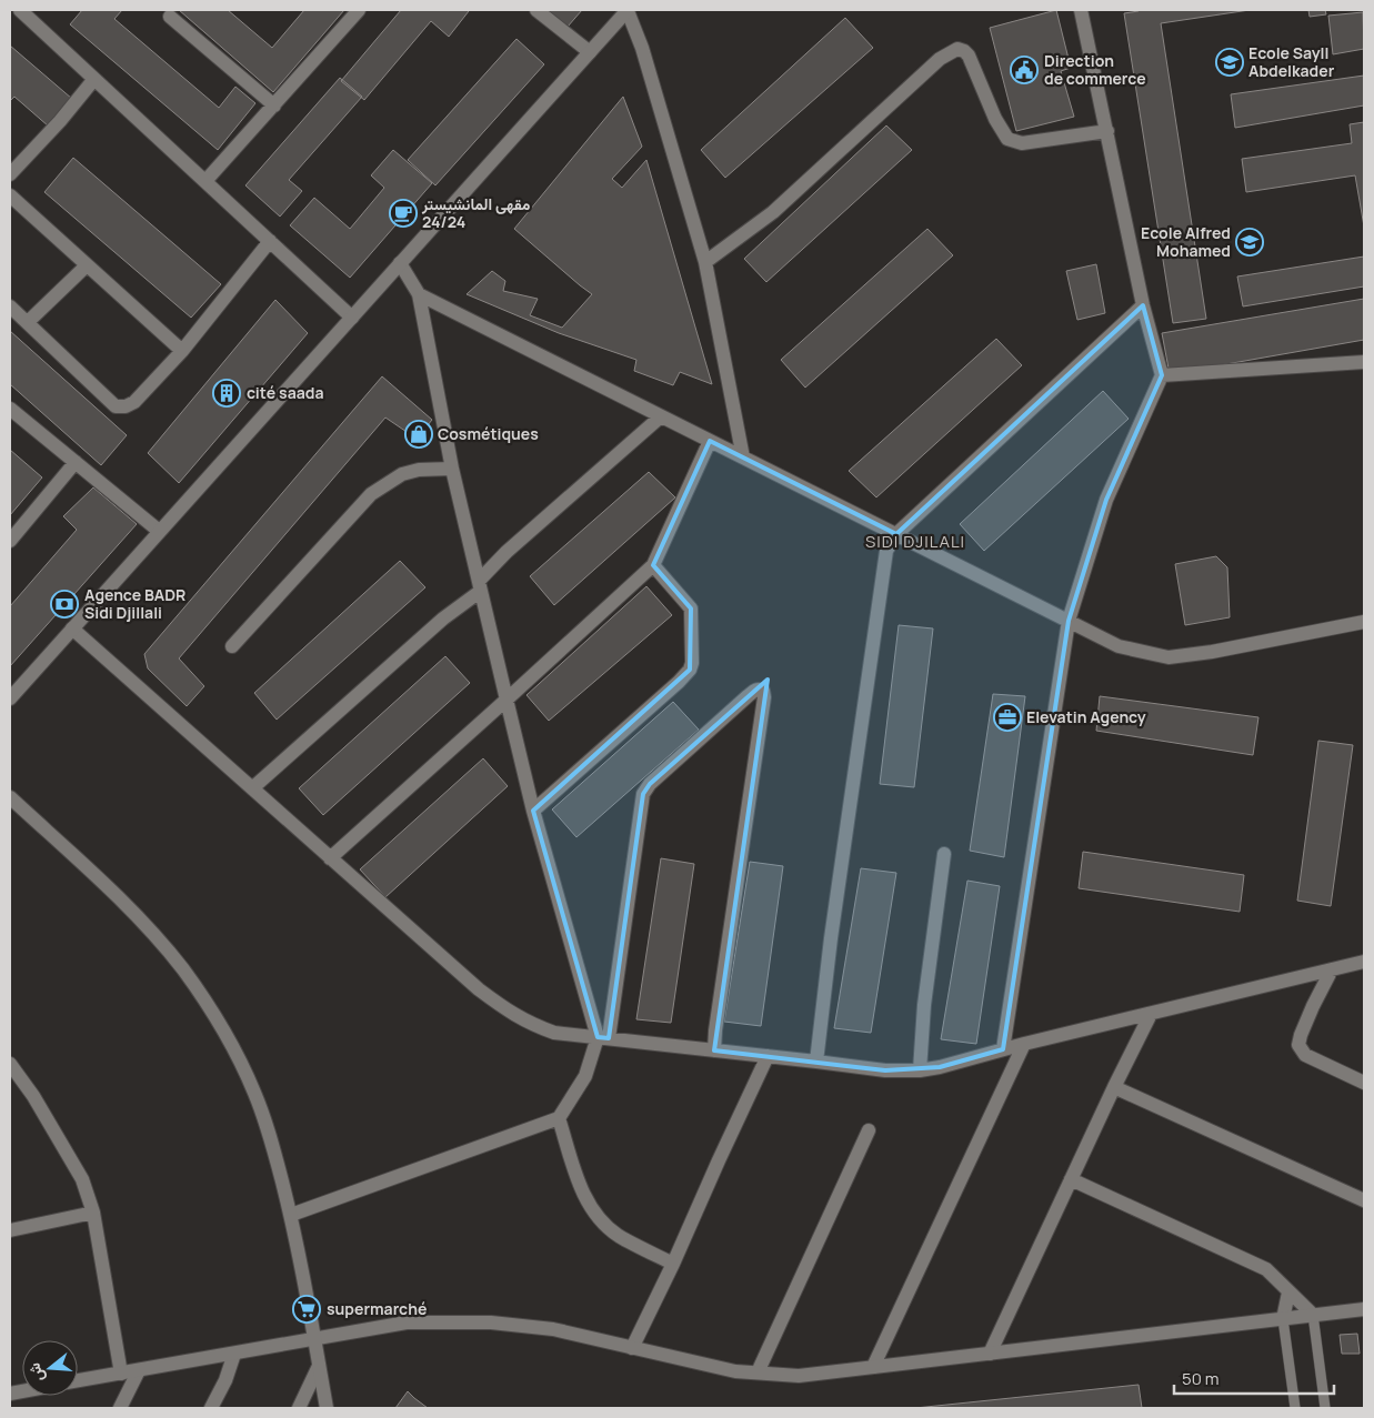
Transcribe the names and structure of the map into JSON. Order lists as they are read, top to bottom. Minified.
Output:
{"districts":["SIDI DJILALI"],"places":{"school or university":["Ecole Sayll Abdelkader","Ecole Alfred Mohamed"],"public building":["Direction de commerce"],"cafe":["مقهى المانشيستر 24/24"],"building":["cité saada"],"shop":["Cosmétiques"],"bank":["Agence BADR Sidi Djillali"],"office":["Elevatin Agency"],"supermarket":["supermarché"]},"scale_bar":"50 m","north":"left"}
